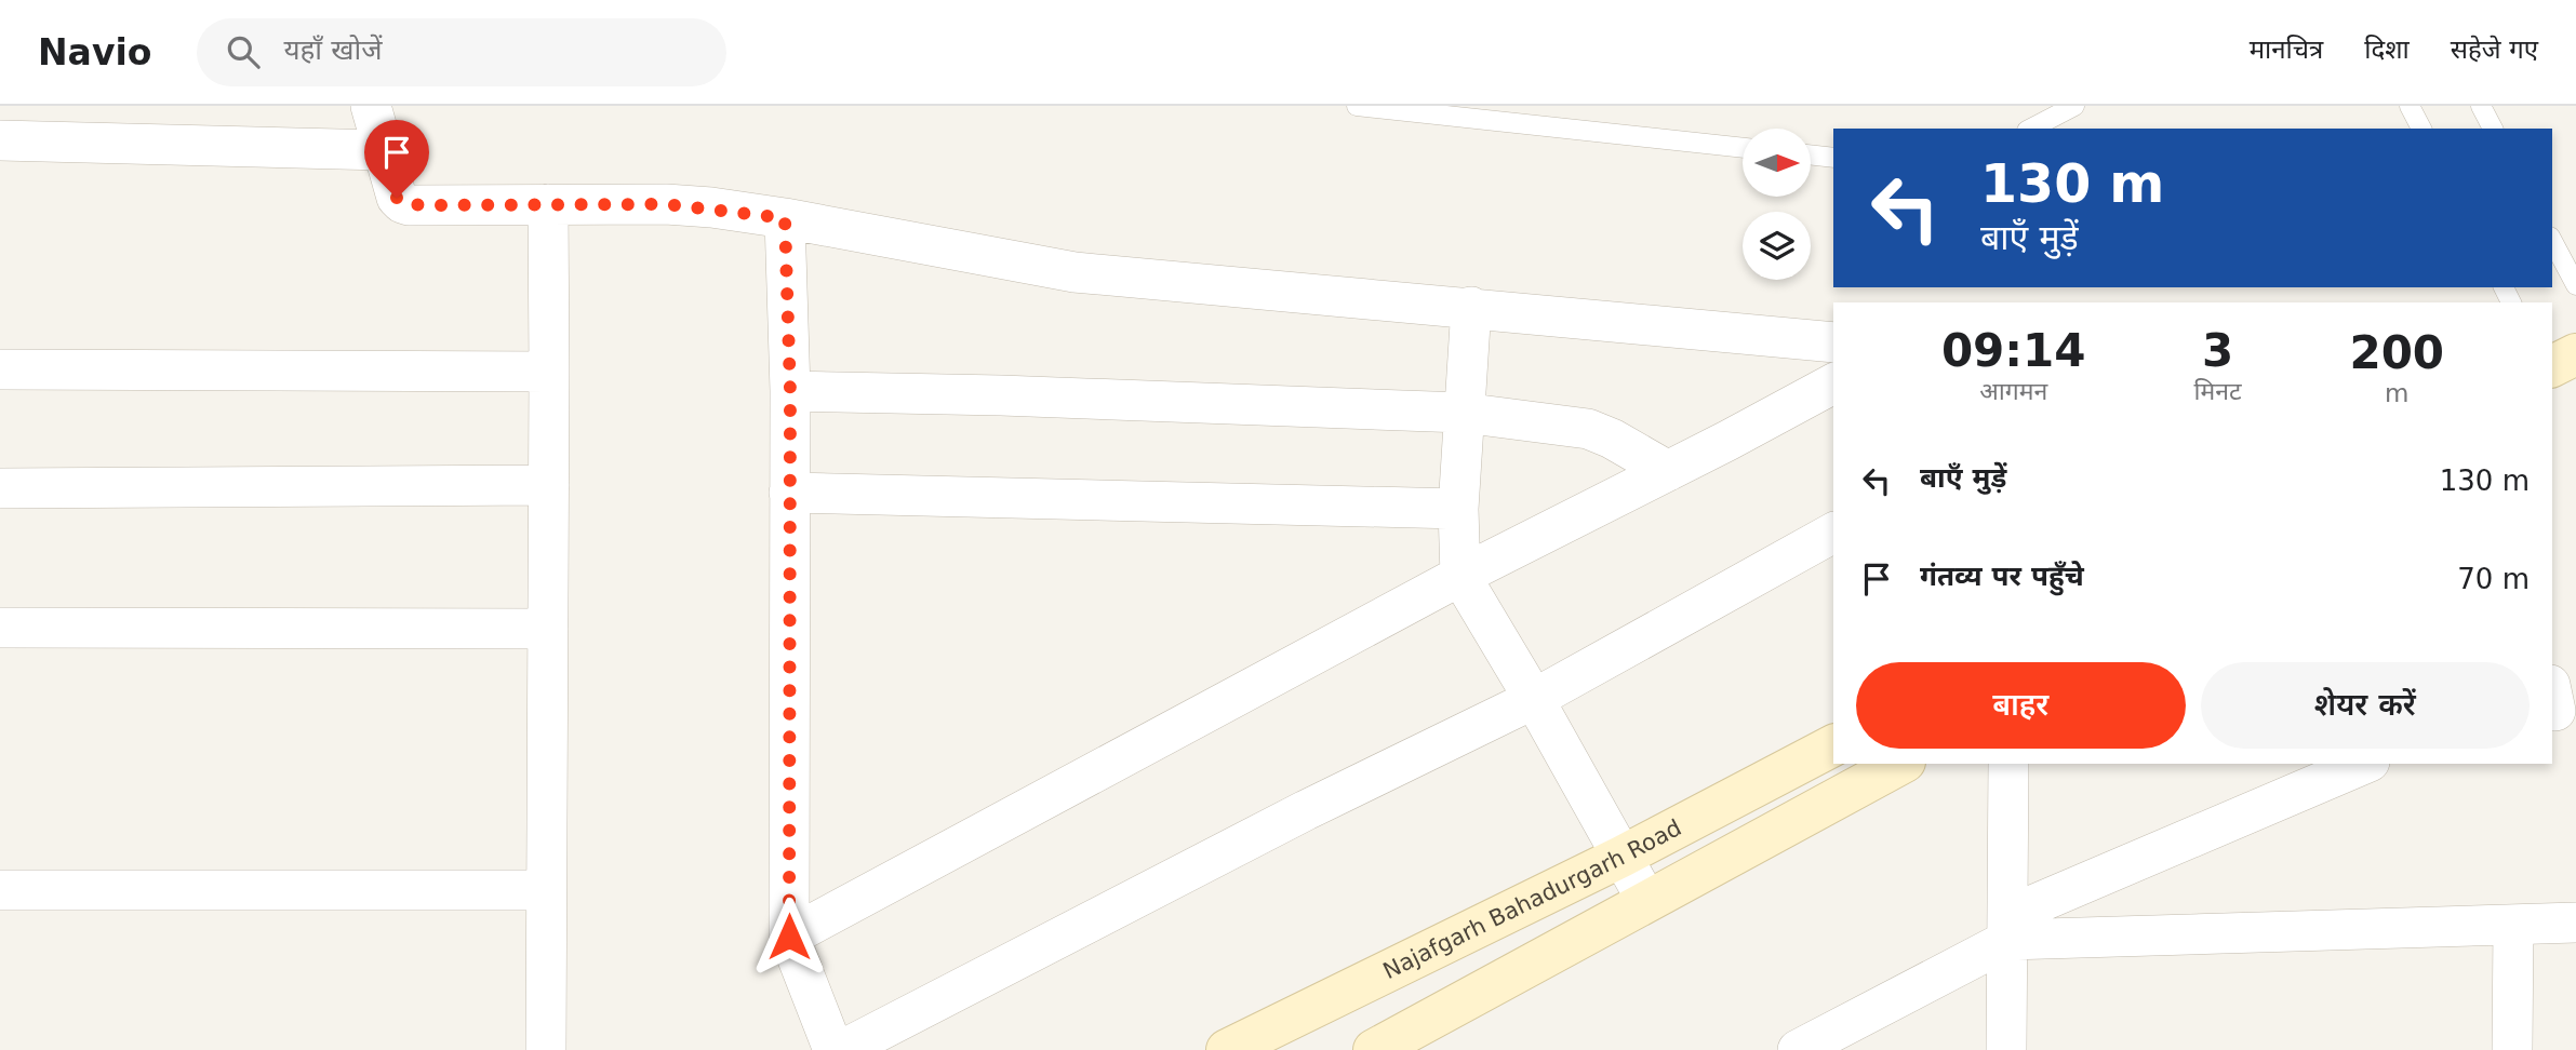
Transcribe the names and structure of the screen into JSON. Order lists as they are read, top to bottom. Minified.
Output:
{"streets":{"main road":["Najafgarh Bahadurgarh Road"]},"north":"right","page":{"header":"Navio","search":"यहाँ खोजें","nav":["मानचित्र","दिशा","सहेजे गए"],"turn":["130 m","बाएँ मुड़ें"],"eta":["09:14","आगमन","3","मिनट","200","m"],"list":[{"name":"बाएँ मुड़ें","value":"130 m"},{"name":"गंतव्य पर पहुँचे","value":"70 m"}],"buttons":["बाहर","शेयर करें"]}}
